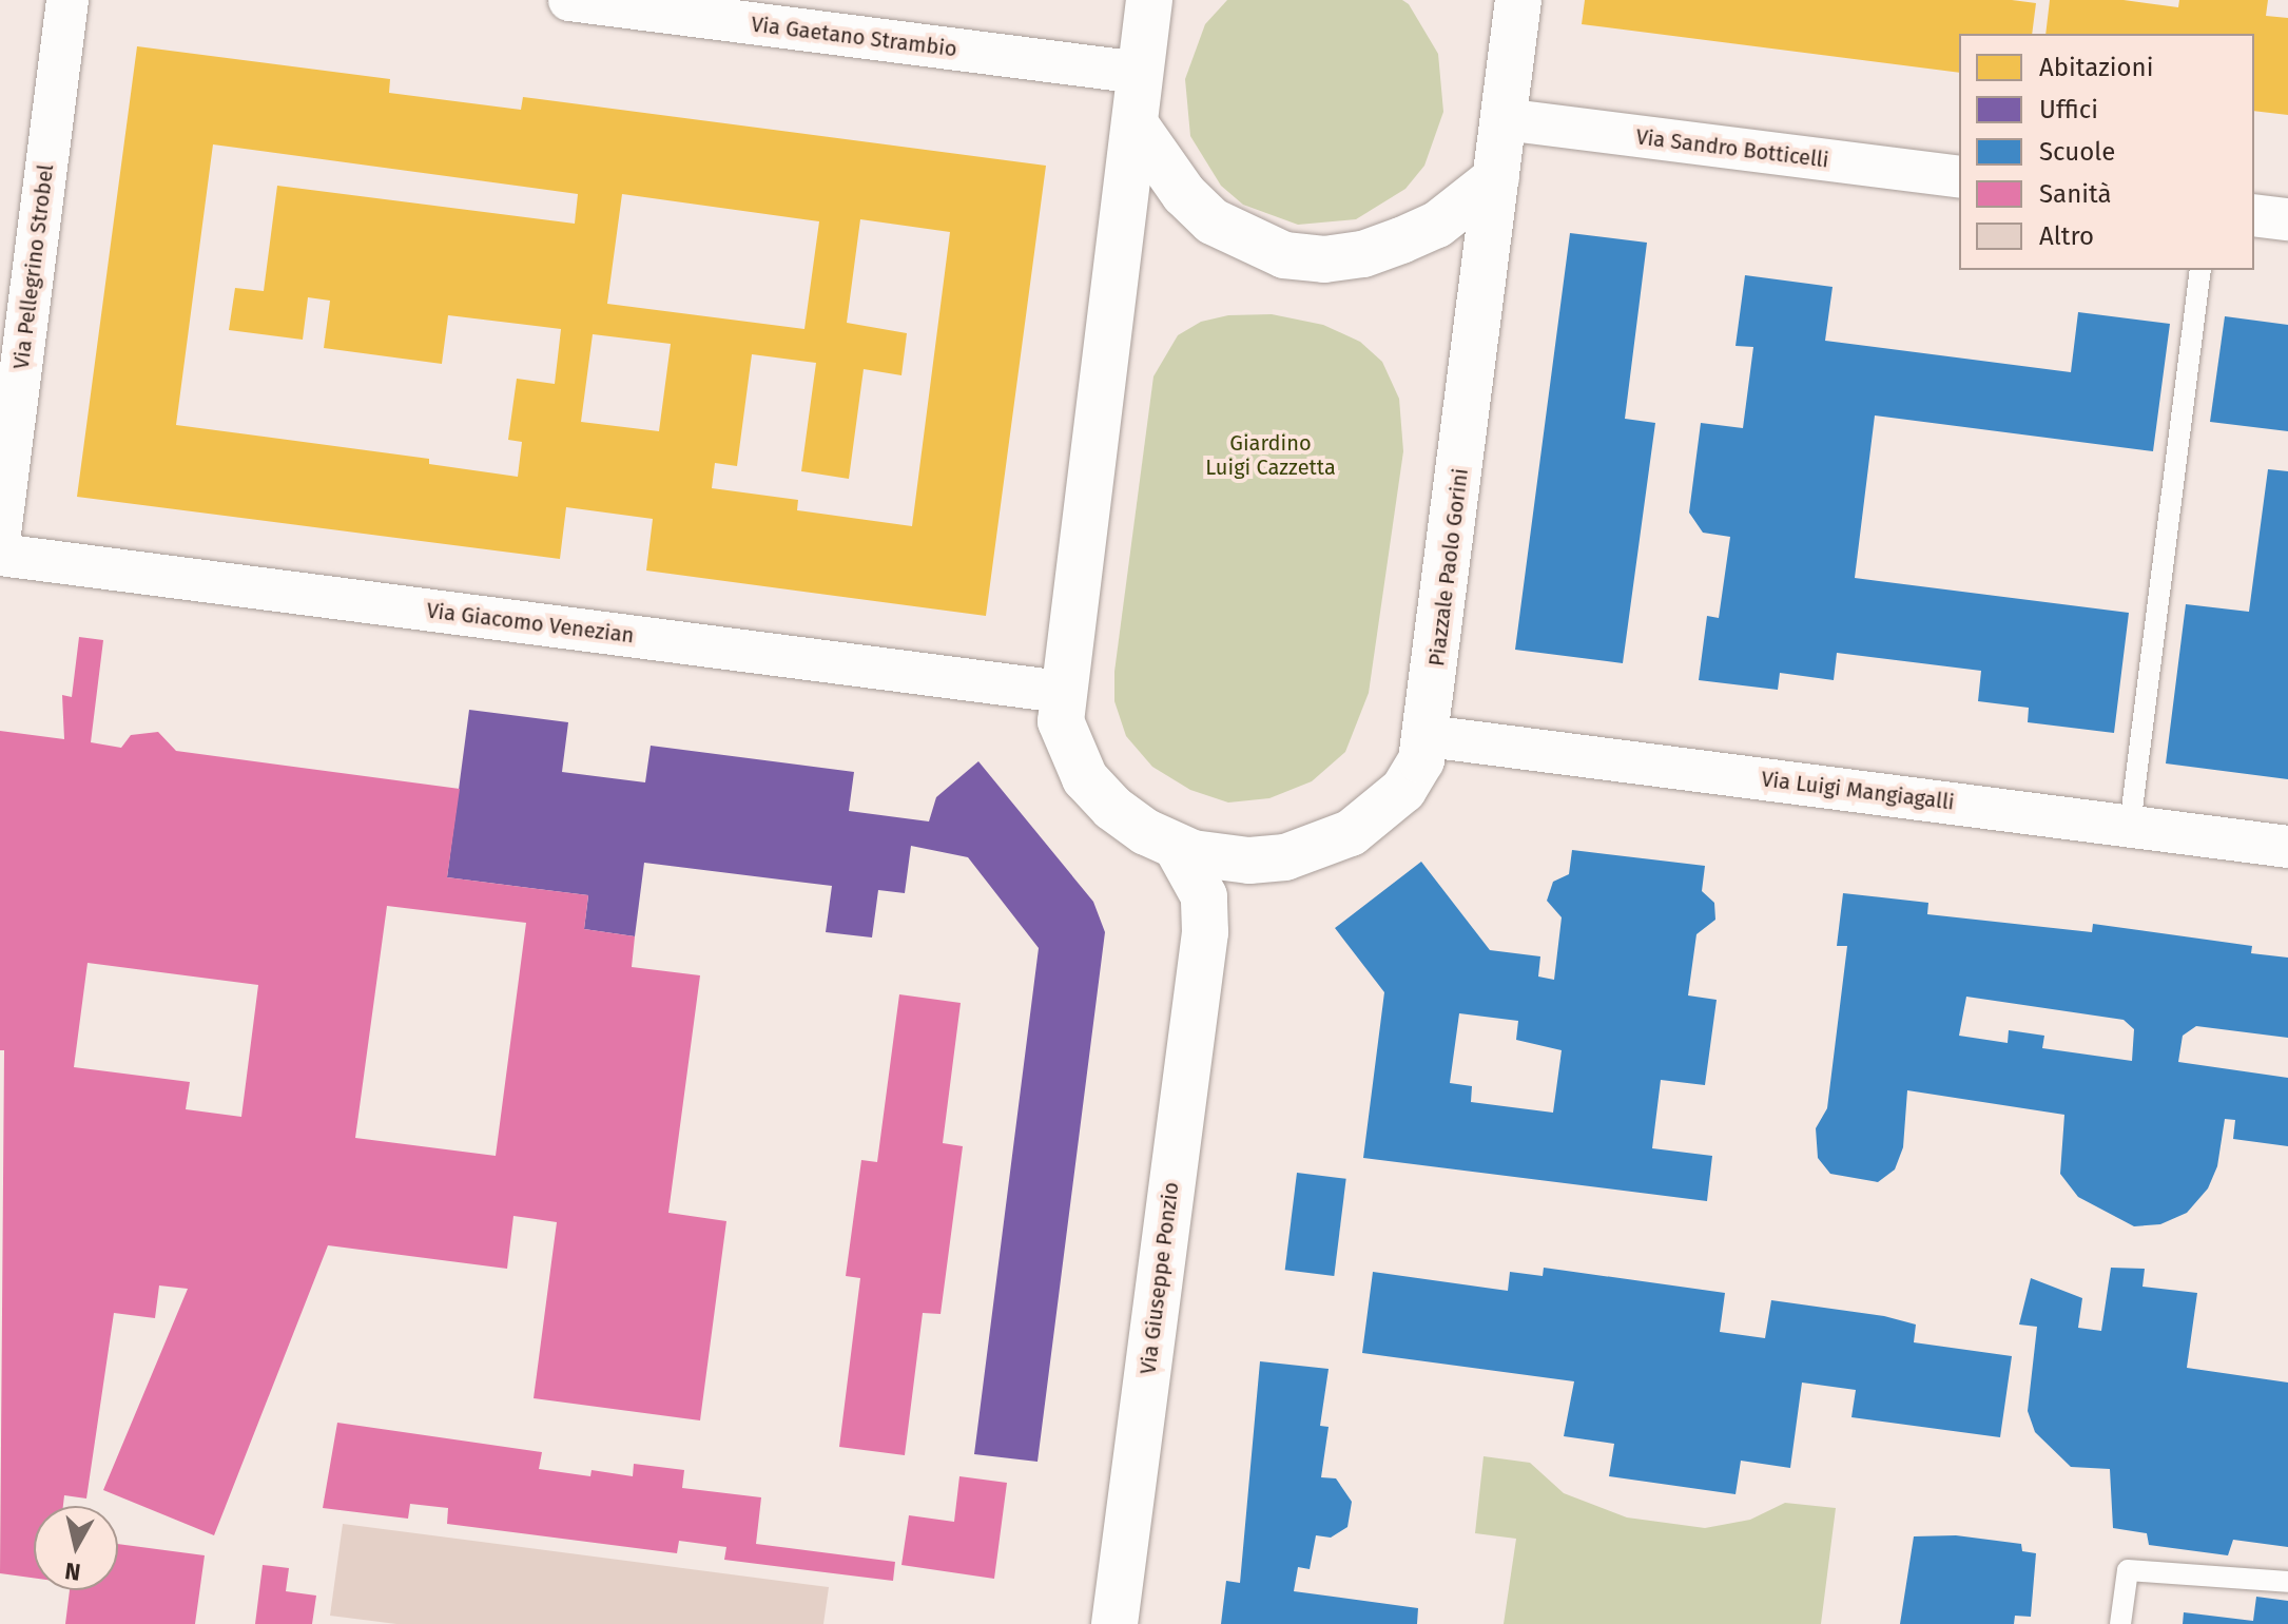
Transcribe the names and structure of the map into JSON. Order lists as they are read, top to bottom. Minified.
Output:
{"streets":{"street":["Via Gaetano Strambio","Via Sandro Botticelli","Via Pellegrino Strobel","Piazzale Paolo Gorini","Via Giacomo Venezian","Via Luigi Mangiagalli","Via Giuseppe Ponzio"]},"crossings":[["Via Gaetano Strambio","Piazzale Paolo Gorini"],["Via Sandro Botticelli","Piazzale Paolo Gorini"],["Piazzale Paolo Gorini","Via Giacomo Venezian"],["Piazzale Paolo Gorini","Via Luigi Mangiagalli"],["Piazzale Paolo Gorini","Via Giuseppe Ponzio"]],"parks":["Giardino Luigi Cazzetta"],"legend":["Abitazioni","Uffici","Scuole","Sanità","Altro"],"north":"bottom"}
